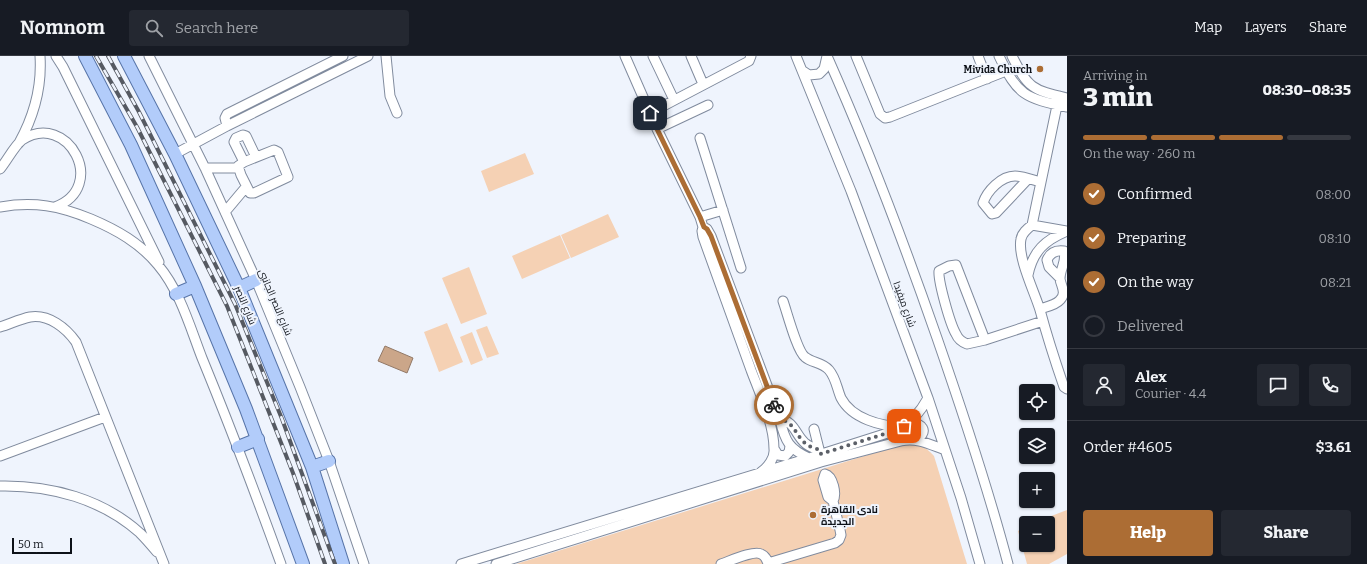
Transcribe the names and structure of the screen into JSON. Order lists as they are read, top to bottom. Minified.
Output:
{"streets":{"main road":["شارع النصر"],"street":["شارع النصر الجانبى","شارع ميفيدا"]},"places":["Mivida Church","نادى القاهرة الجديدة"],"scale_bar":"50 m","page":{"header":"Nomnom","search":"Search here","nav":["Map","Layers","Share"],"heading":["3 min","Arriving in","08:30–08:35"],"panel":["Alex","Courier · 4.4","Order #4605","$3.61"],"bar":"On the way · 260 m","list":[["Confirmed","08:00"],["Preparing","08:10"],["On the way","08:21"],"Delivered"],"map_buttons":["+","−"],"buttons":["Help","Share"],"scale":"50 m"}}
